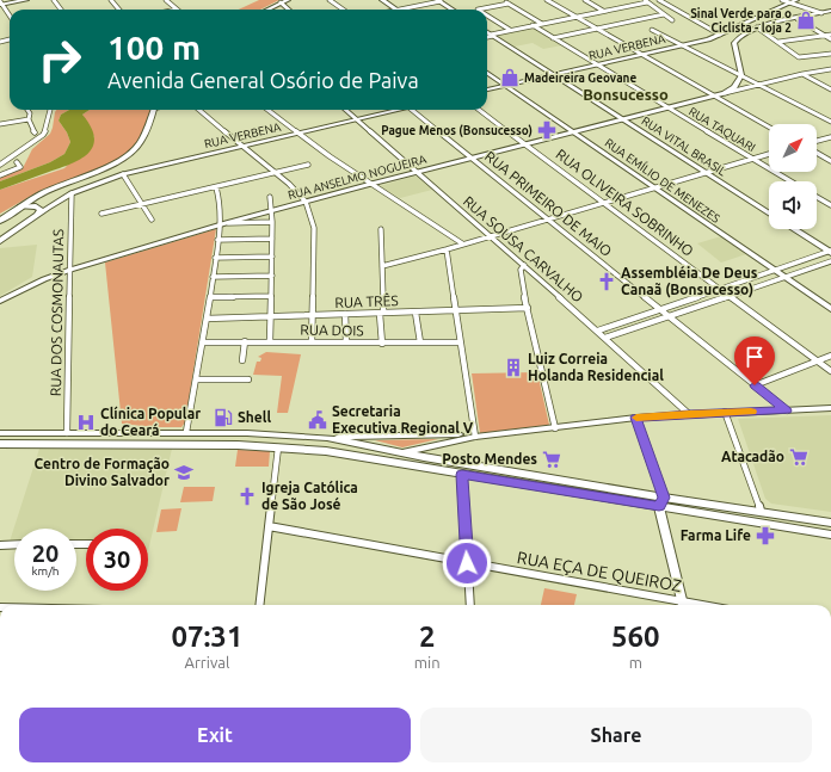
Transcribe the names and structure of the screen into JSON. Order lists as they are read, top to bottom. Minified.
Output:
{"streets":{"main road":["RUA VERBENA","RUA VITAL BRASIL","RUA ANSELMO NOGUEIRA","RUA EMÍLIO DE MENEZES"],"street":["RUA TAQUARI","RUA OLIVEIRA SOBRINHO","RUA PRIMEIRO DE MAIO","RUA SOUSA CARVALHO","RUA TRÊS","RUA DOS COSMONAUTAS","RUA DOIS","RUA EÇA DE QUEIROZ"]},"crossings":[["RUA VERBENA","RUA TAQUARI"],["RUA VERBENA","RUA VITAL BRASIL"],["RUA VERBENA","RUA EMÍLIO DE MENEZES"],["RUA VERBENA","RUA SOUSA CARVALHO"],["RUA VERBENA","RUA DOS COSMONAUTAS"],["RUA TAQUARI","RUA ANSELMO NOGUEIRA"],["RUA VITAL BRASIL","RUA ANSELMO NOGUEIRA"],["RUA ANSELMO NOGUEIRA","RUA EMÍLIO DE MENEZES"],["RUA ANSELMO NOGUEIRA","RUA OLIVEIRA SOBRINHO"],["RUA ANSELMO NOGUEIRA","RUA PRIMEIRO DE MAIO"],["RUA ANSELMO NOGUEIRA","RUA SOUSA CARVALHO"],["RUA ANSELMO NOGUEIRA","RUA DOS COSMONAUTAS"]],"districts":["Bonsucesso"],"places":{"shop":["Sinal Verde para o Ciclista - loja 2","Madeireira Geovane"],"pharmacy":["Pague Menos (Bonsucesso)","Farma Life"],"church":["Assembléia De Deus Canaã (Bonsucesso)","Igreja Católica de São José"],"building":["Luiz Correia Holanda Residencial"],"fuel station":["Shell"],"public building":["Secretaria Executiva Regional V"],"hospital":["Clínica Popular do Ceará"],"supermarket":["Atacadão","Posto Mendes"],"school or university":["Centro de Formação Divino Salvador"]},"north":"top right","page":{"turn":["100 m","Avenida General Osório de Paiva"],"speed":"20 km/h","limit":"30","eta":["07:31","Arrival","2","min","560","m"],"buttons":["Exit","Share"]}}
